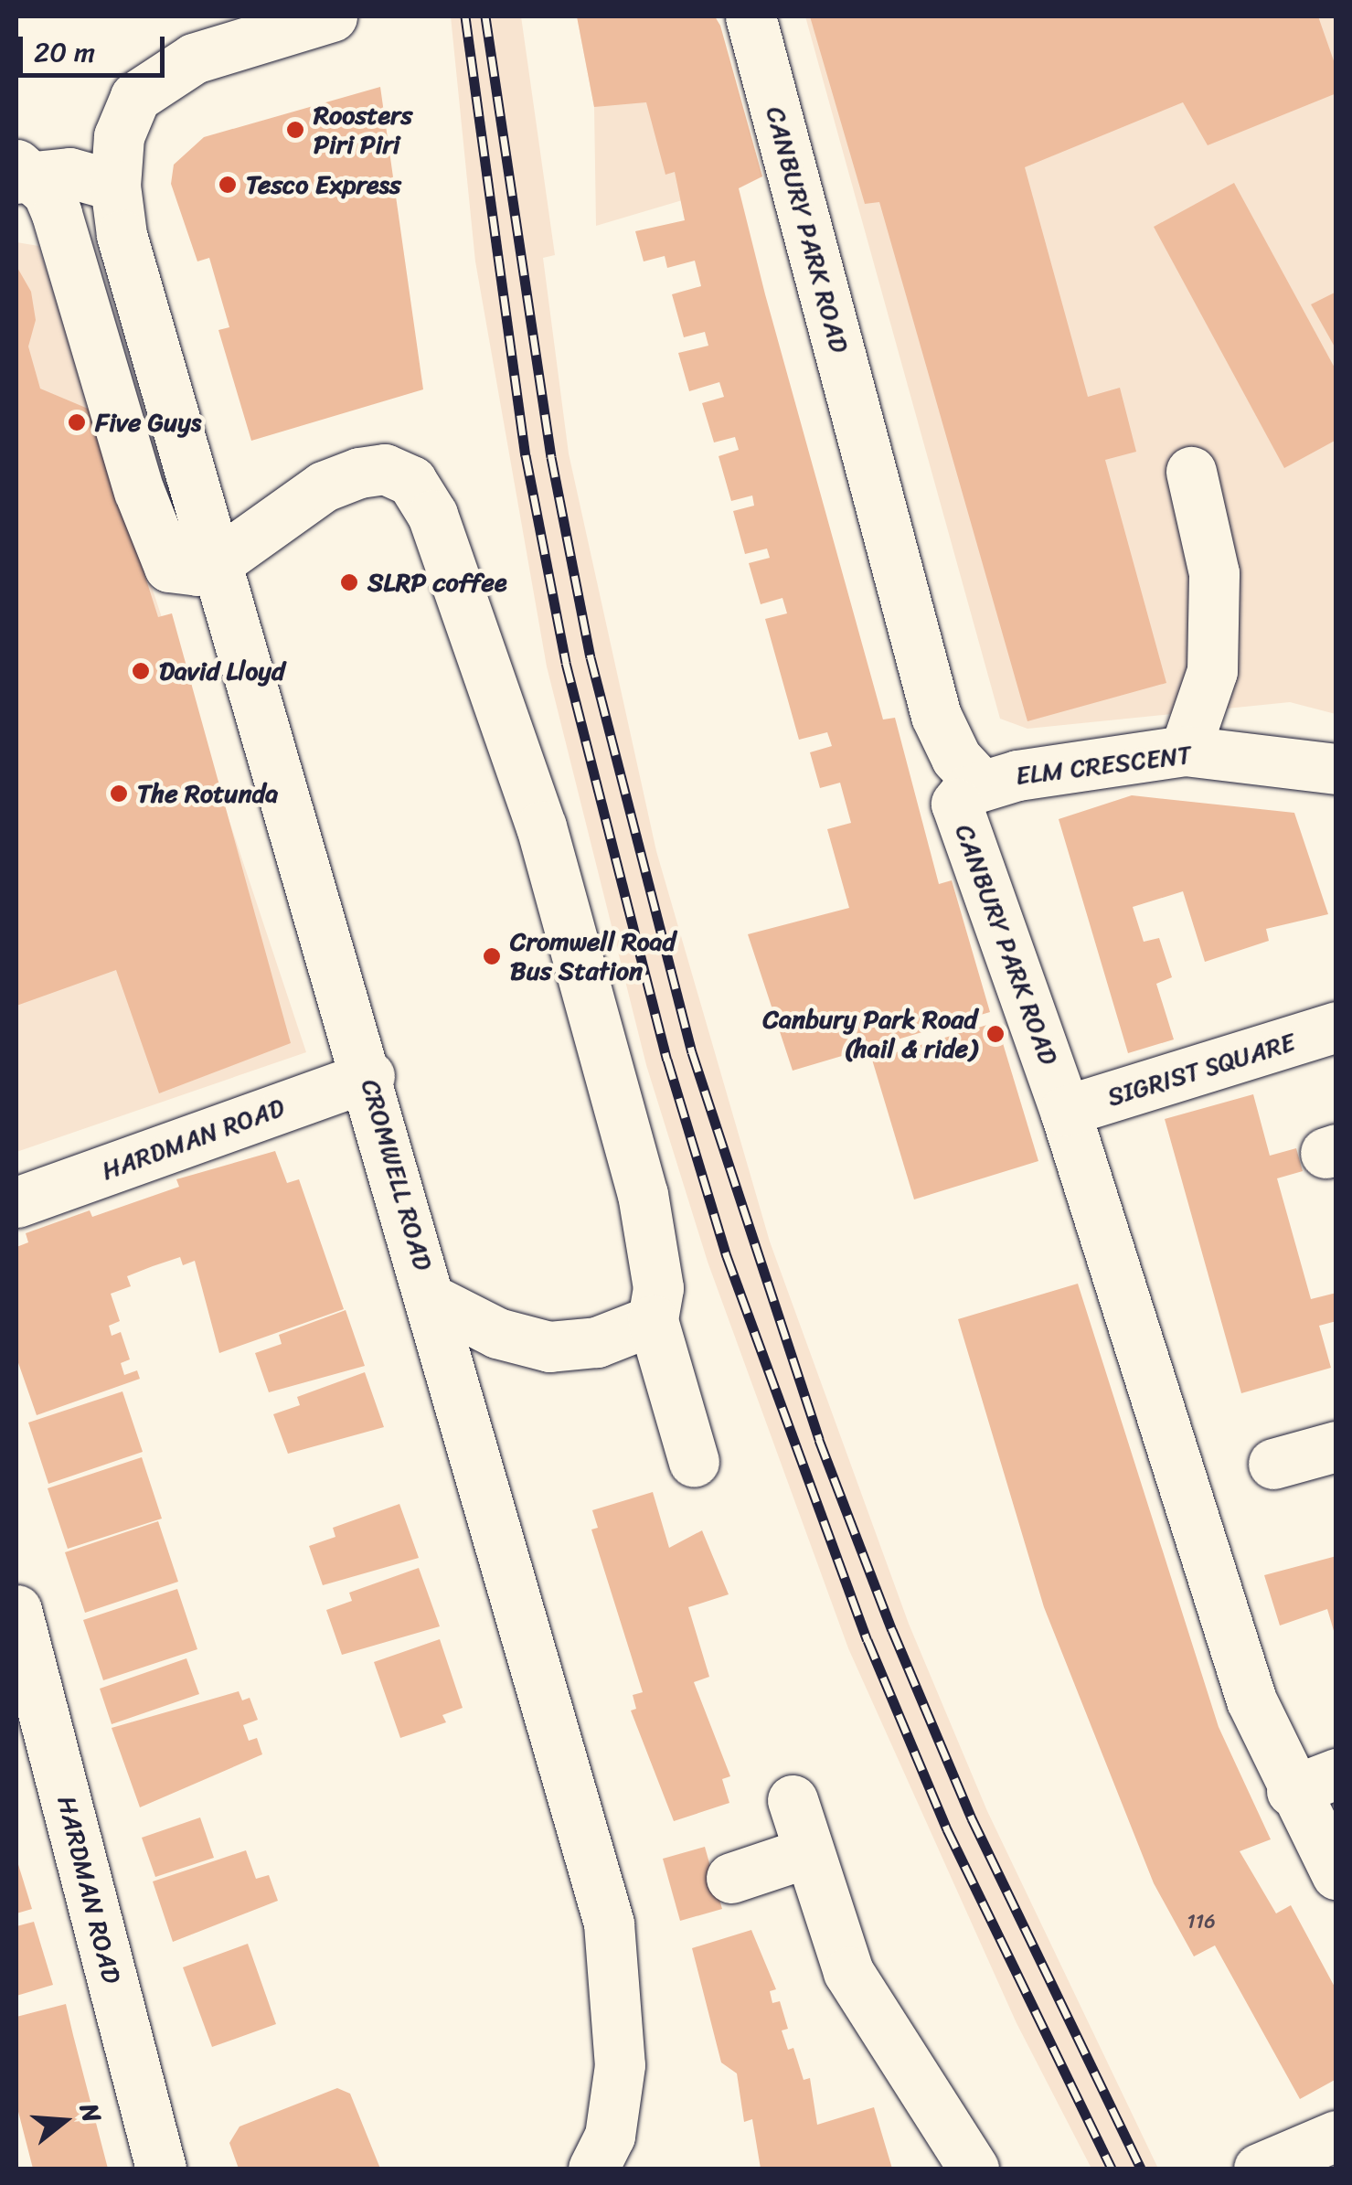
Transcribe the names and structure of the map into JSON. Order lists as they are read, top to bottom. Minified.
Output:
{"streets":{"street":["CANBURY PARK ROAD","ELM CRESCENT","SIGRIST SQUARE","HARDMAN ROAD","CROMWELL ROAD"]},"crossings":[["CANBURY PARK ROAD","ELM CRESCENT"],["CANBURY PARK ROAD","SIGRIST SQUARE"],["HARDMAN ROAD","CROMWELL ROAD"]],"places":["Roosters Piri Piri","Tesco Express","Five Guys","SLRP coffee","David Lloyd","The Rotunda","Cromwell Road Bus Station","Canbury Park Road (hail & ride)"],"house_numbers":["116"],"scale_bar":"20 m","north":"right"}
